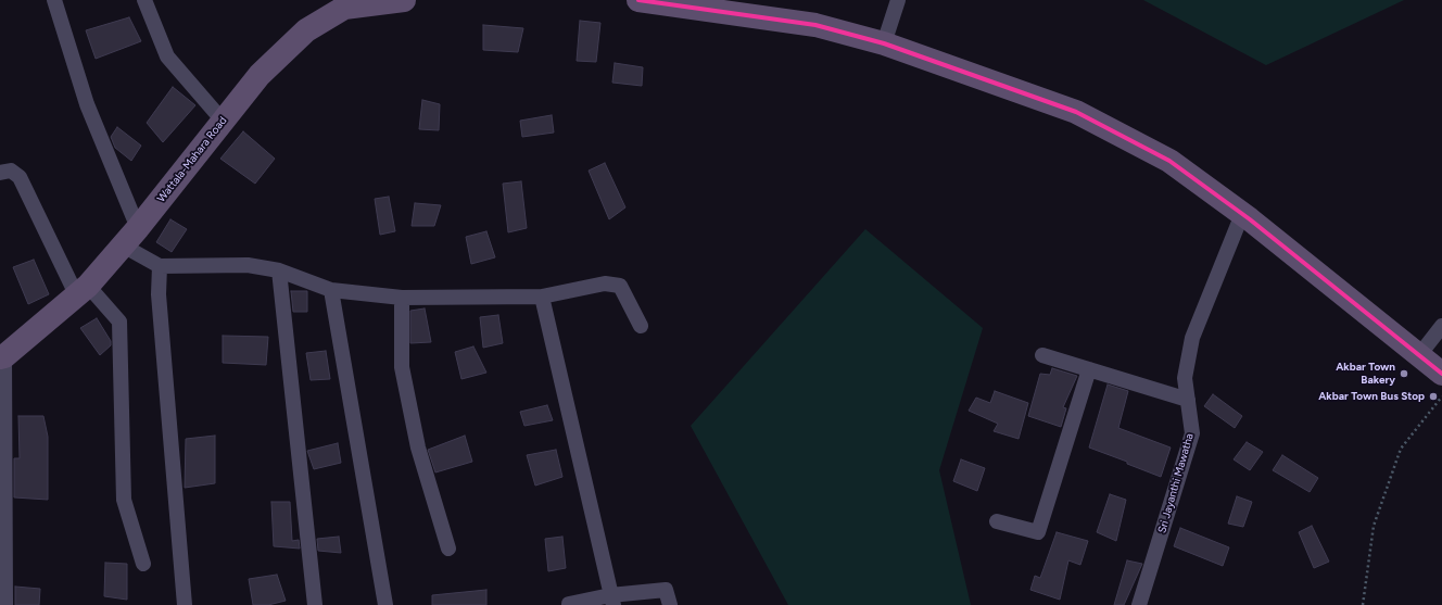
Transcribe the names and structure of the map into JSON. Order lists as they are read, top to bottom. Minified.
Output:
{"streets":{"main road":["Wattala-Mahara Road"],"street":["Sri Jayanthi Mawatha"]},"places":["Akbar Town Bakery","Akbar Town Bus Stop"]}
